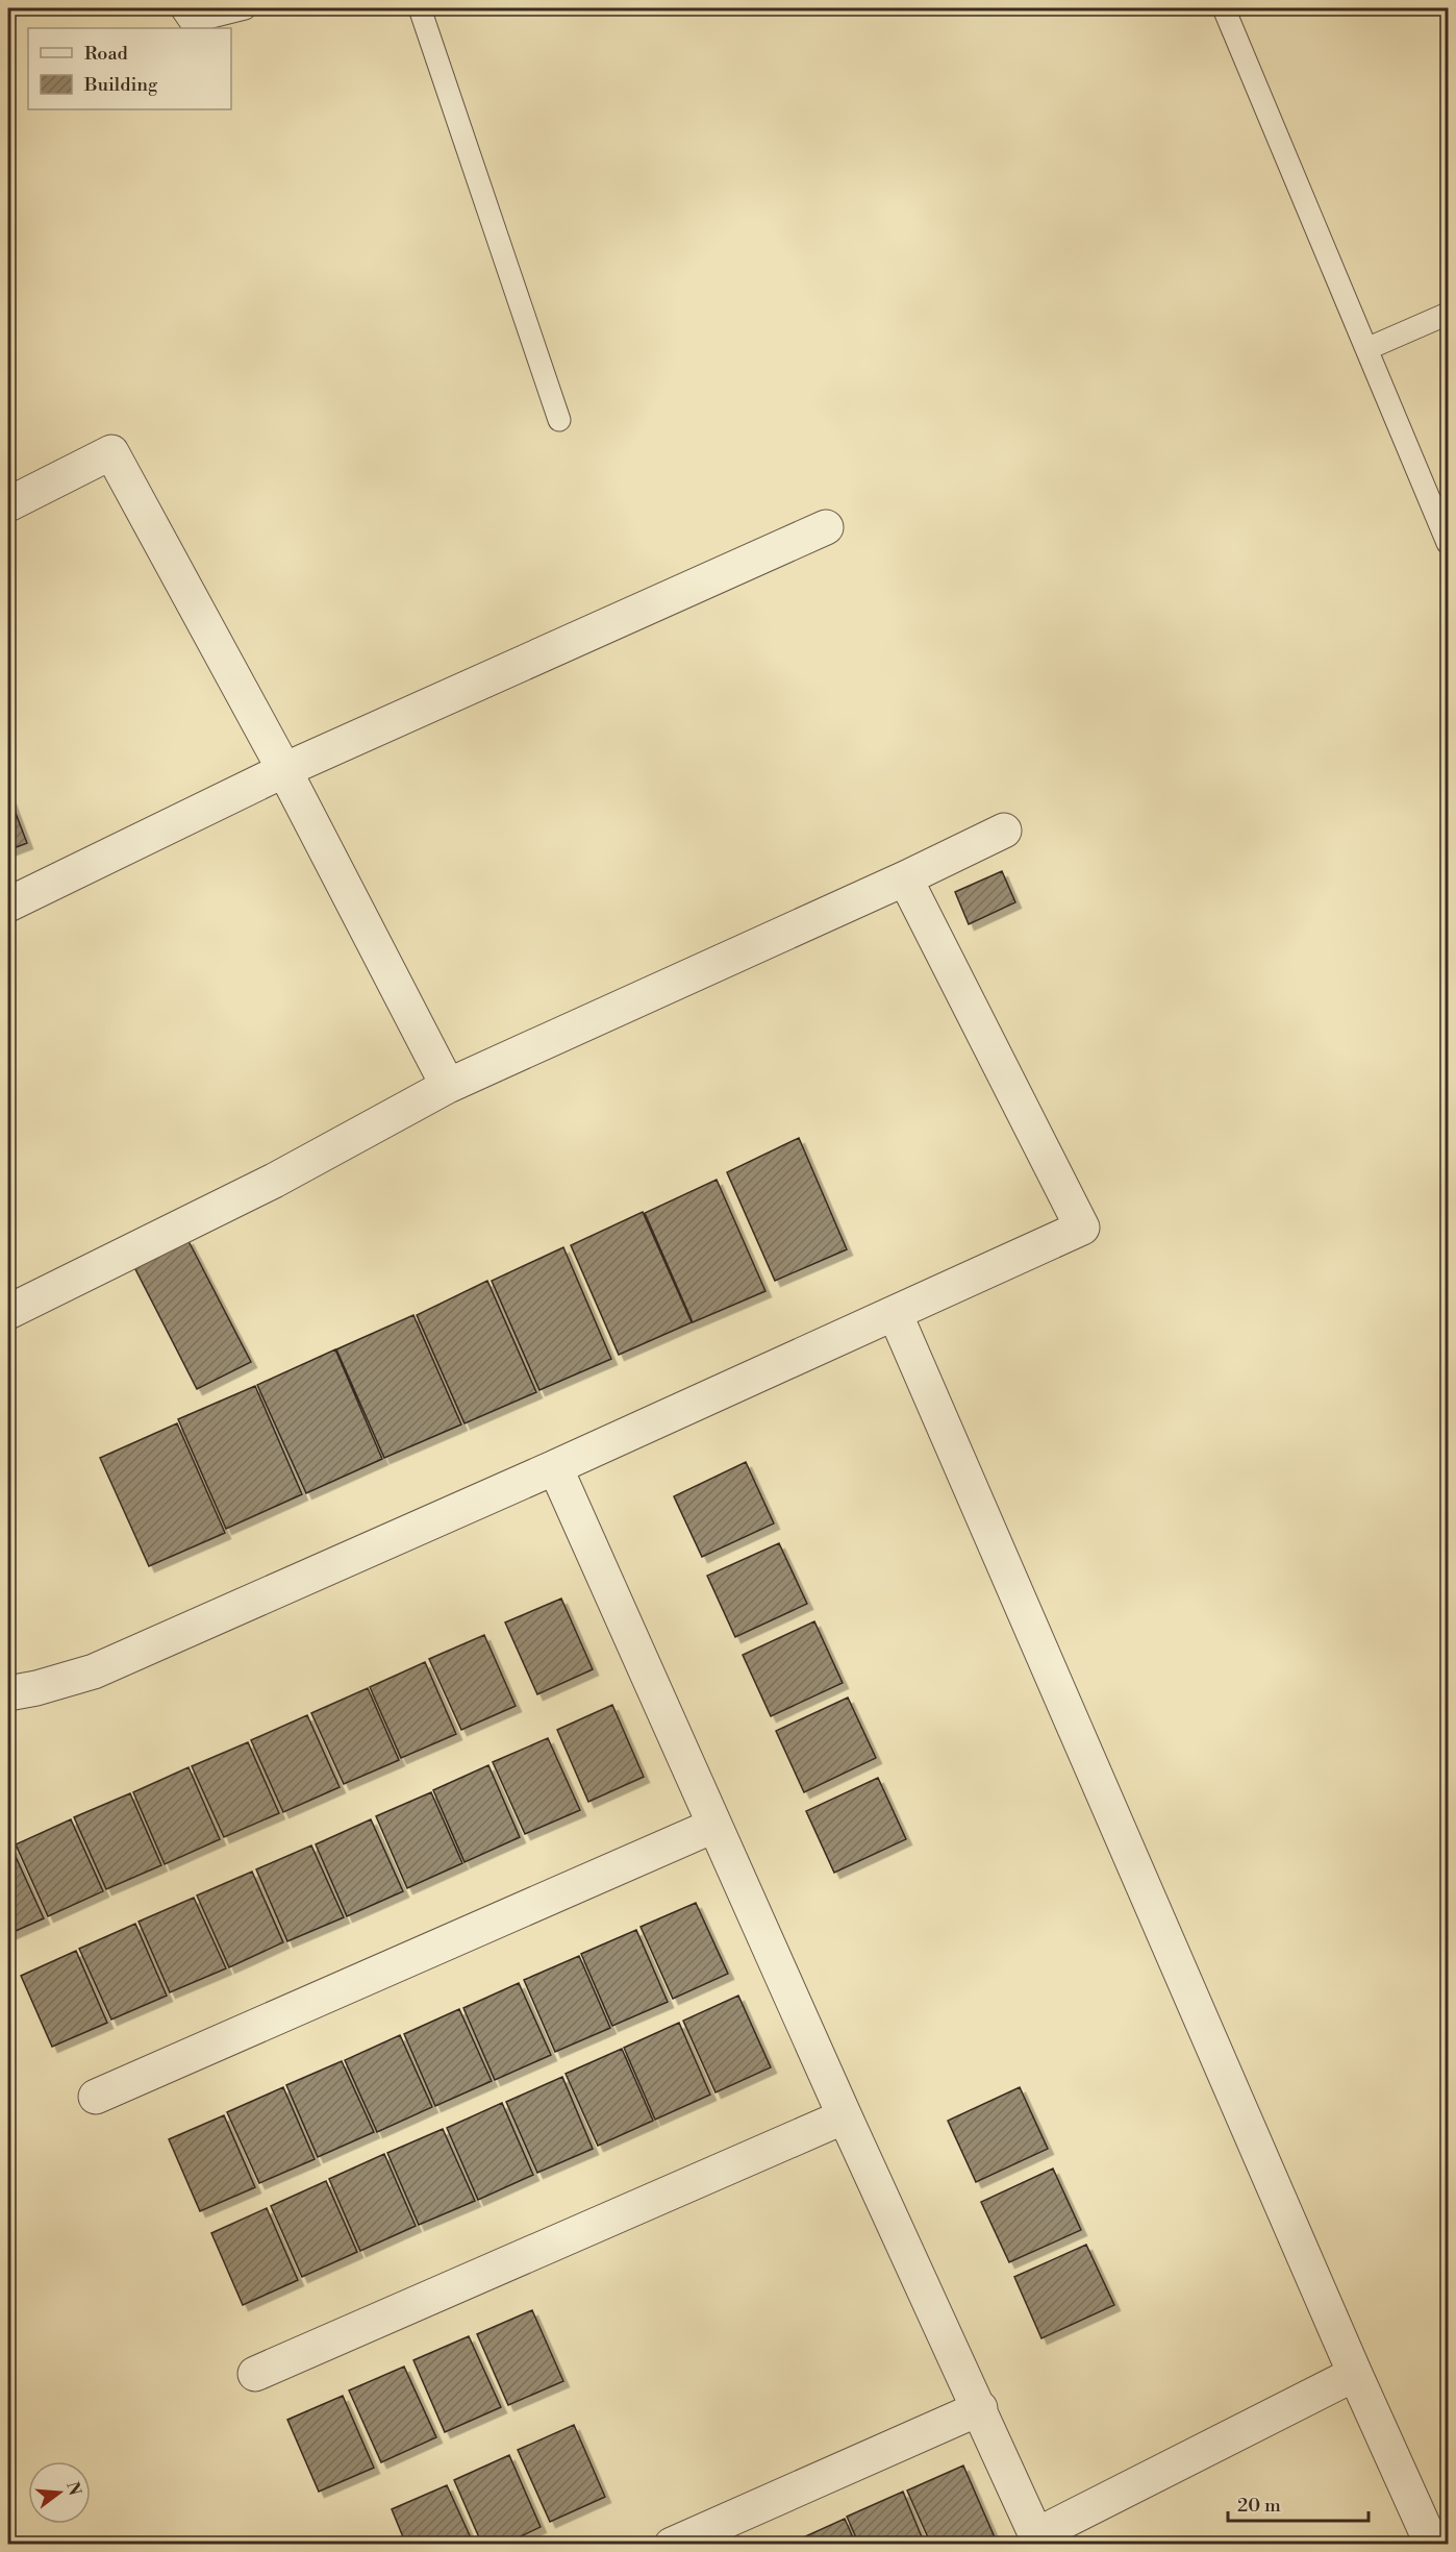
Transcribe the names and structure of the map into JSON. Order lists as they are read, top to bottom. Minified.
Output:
{"legend":["Road","Building"],"scale_bar":"20 m","north":"right"}
